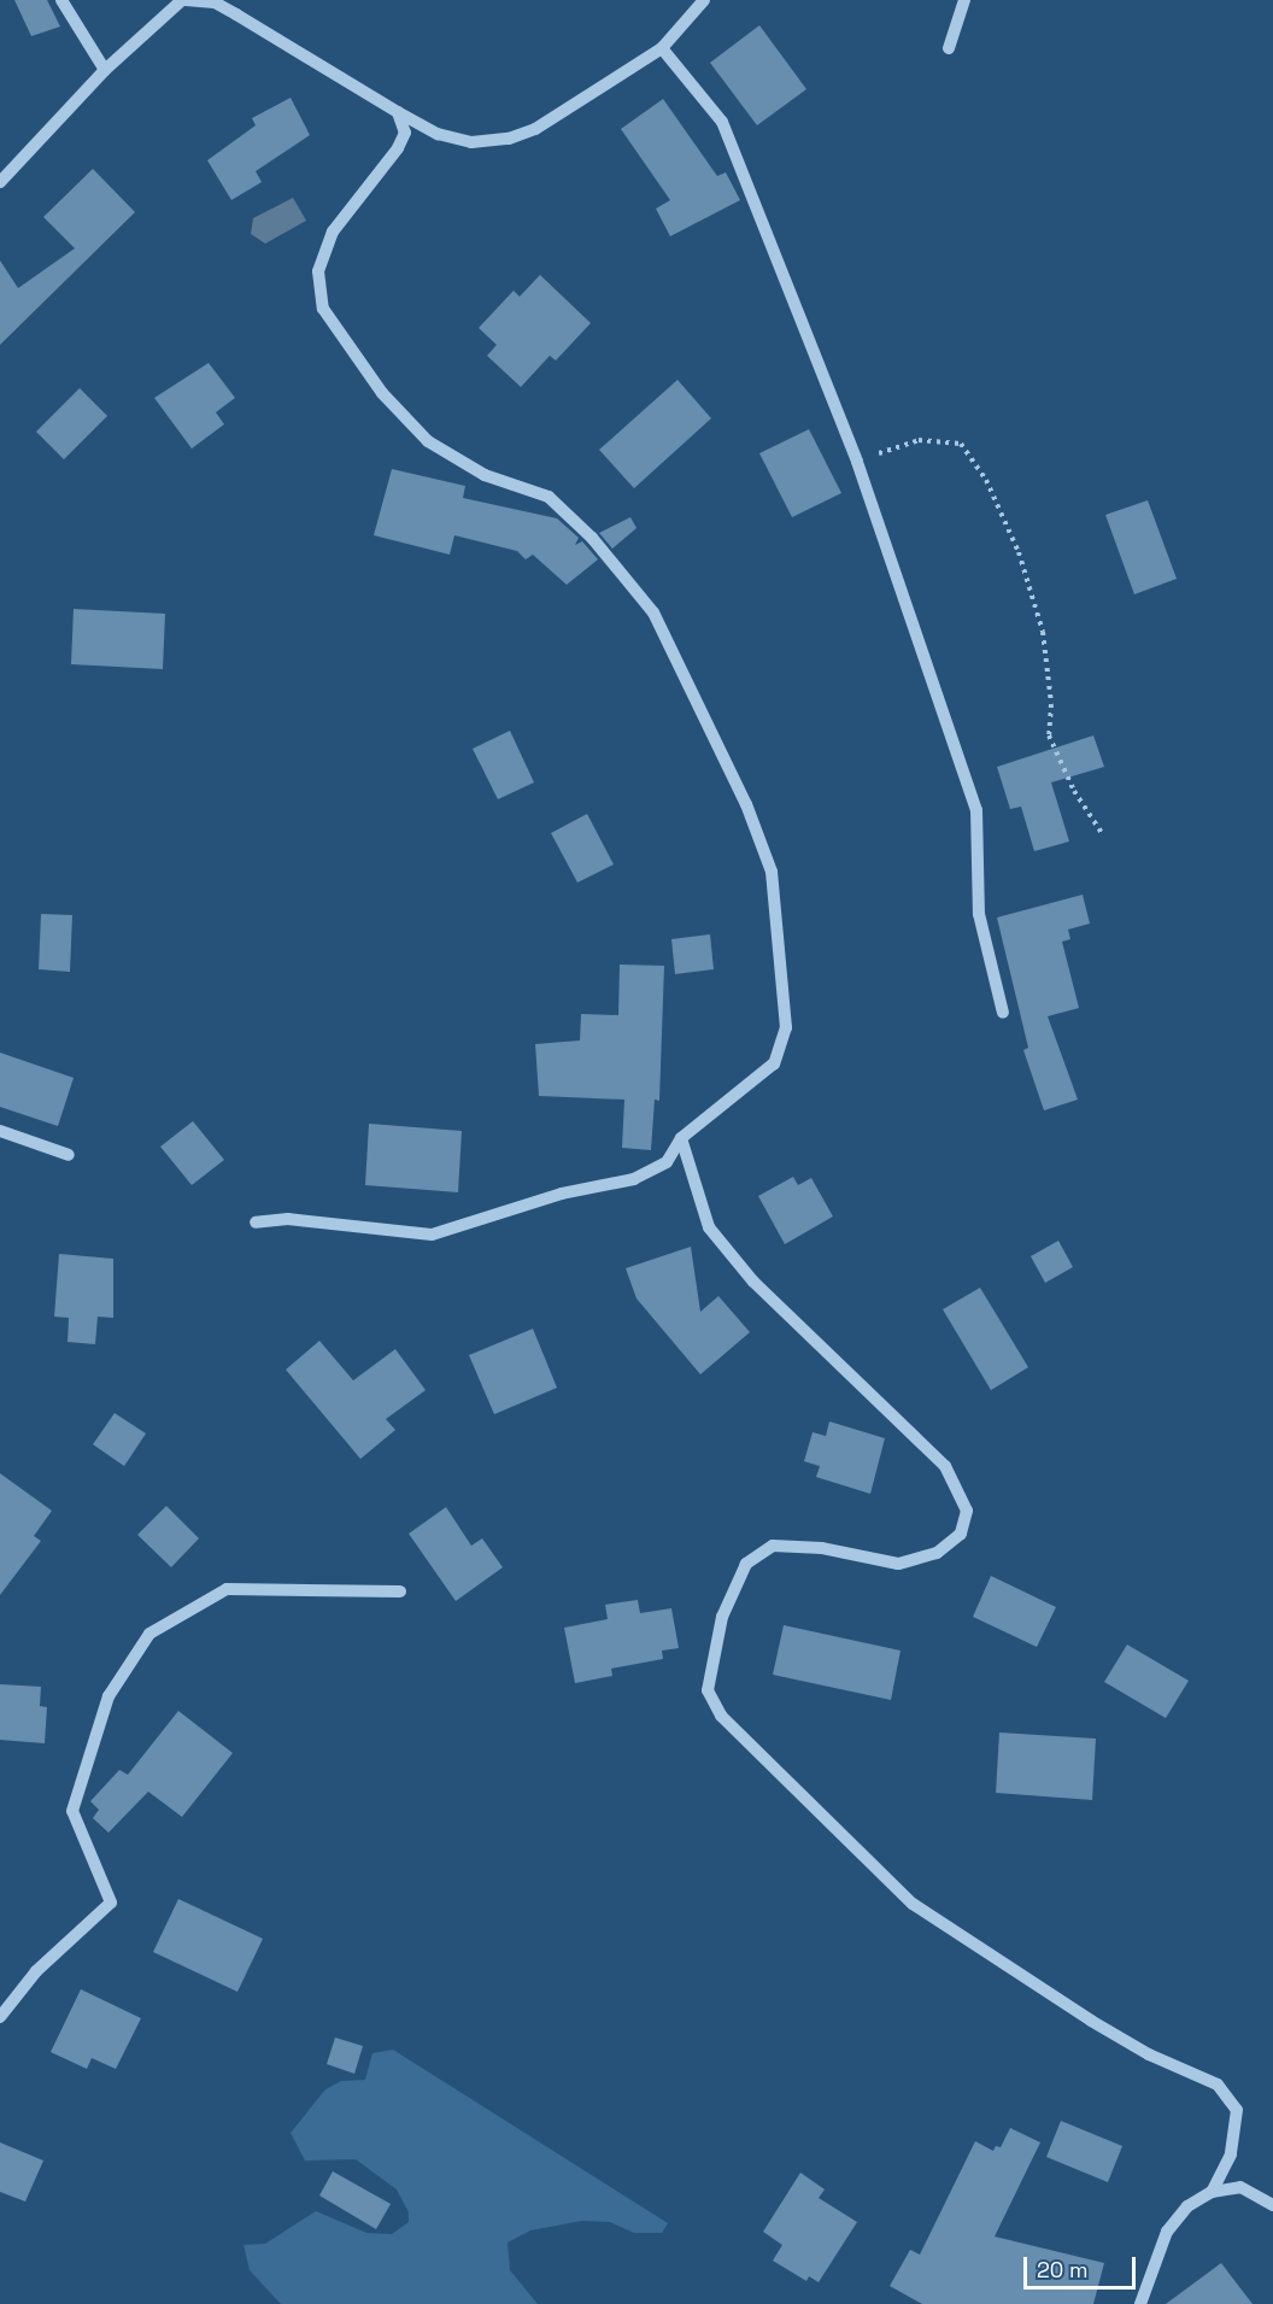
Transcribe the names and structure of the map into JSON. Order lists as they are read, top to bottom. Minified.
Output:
{"scale_bar":"20 m"}
